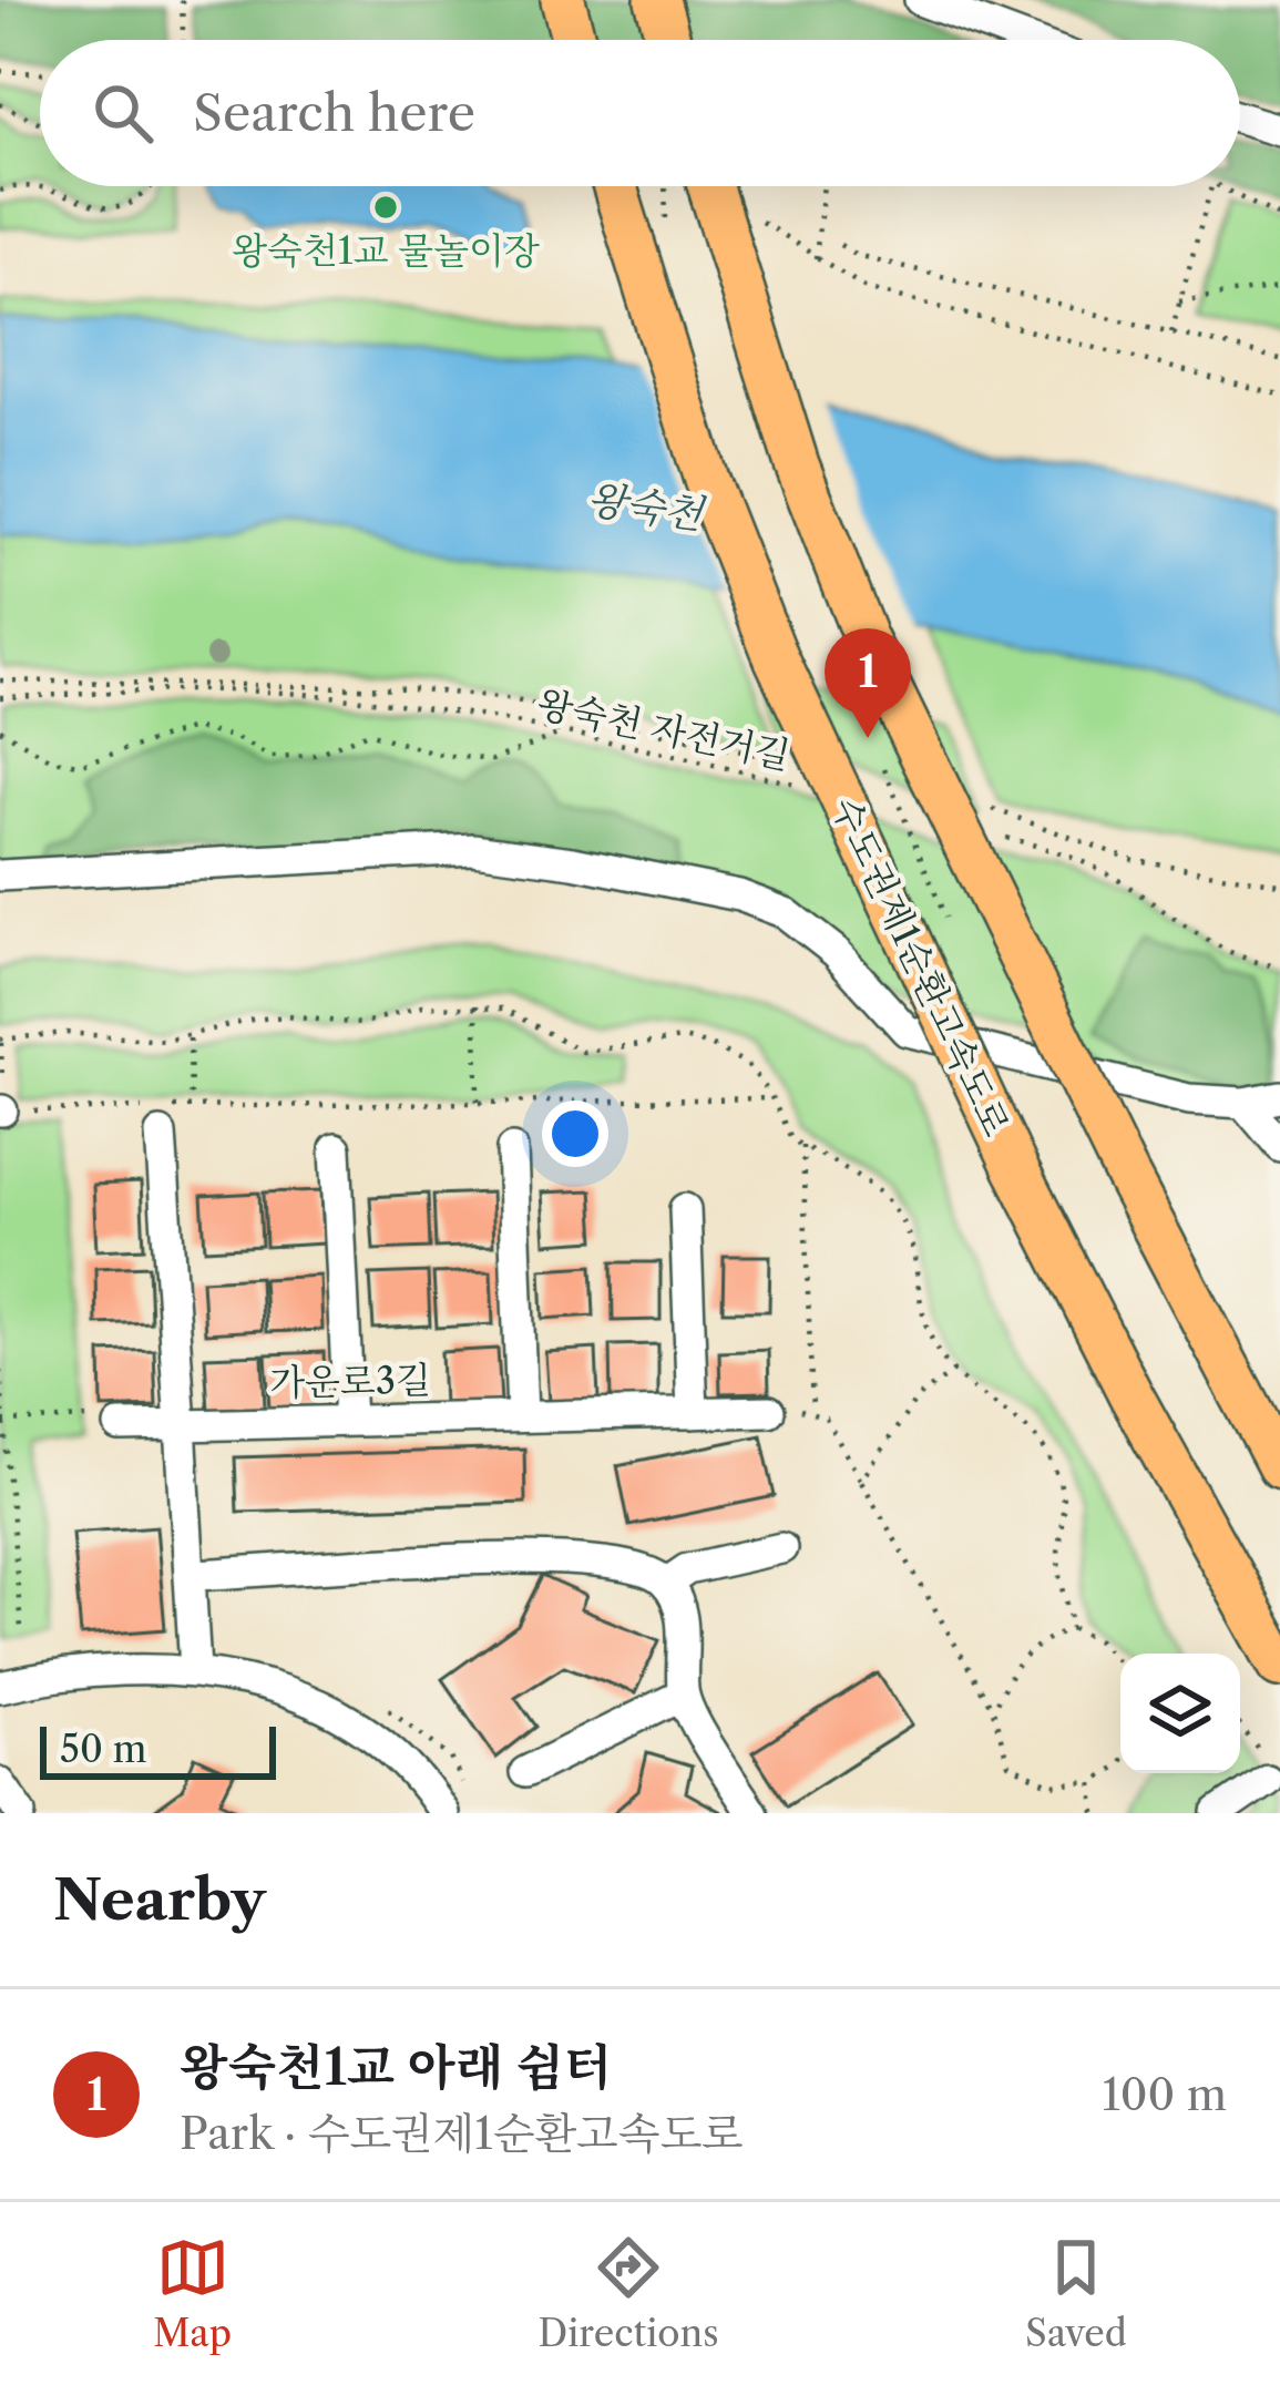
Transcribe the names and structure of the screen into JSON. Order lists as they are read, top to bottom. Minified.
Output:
{"streets":{"highway":["수도권제1순환고속도로"],"street":["가운로3길"],"path":["왕숙천 자전거길"]},"water":["왕숙천"],"places":["왕숙천1교 물놀이장"],"scale_bar":"50 m","page":{"search":"Search here","pins":"1","scale":"50 m","heading":"Nearby","list":[{"mark":"1","name":"왕숙천1교 아래 쉼터","note":"Park · 수도권제1순환고속도로","value":"100 m"}],"nav":["Map","Directions","Saved"]}}
